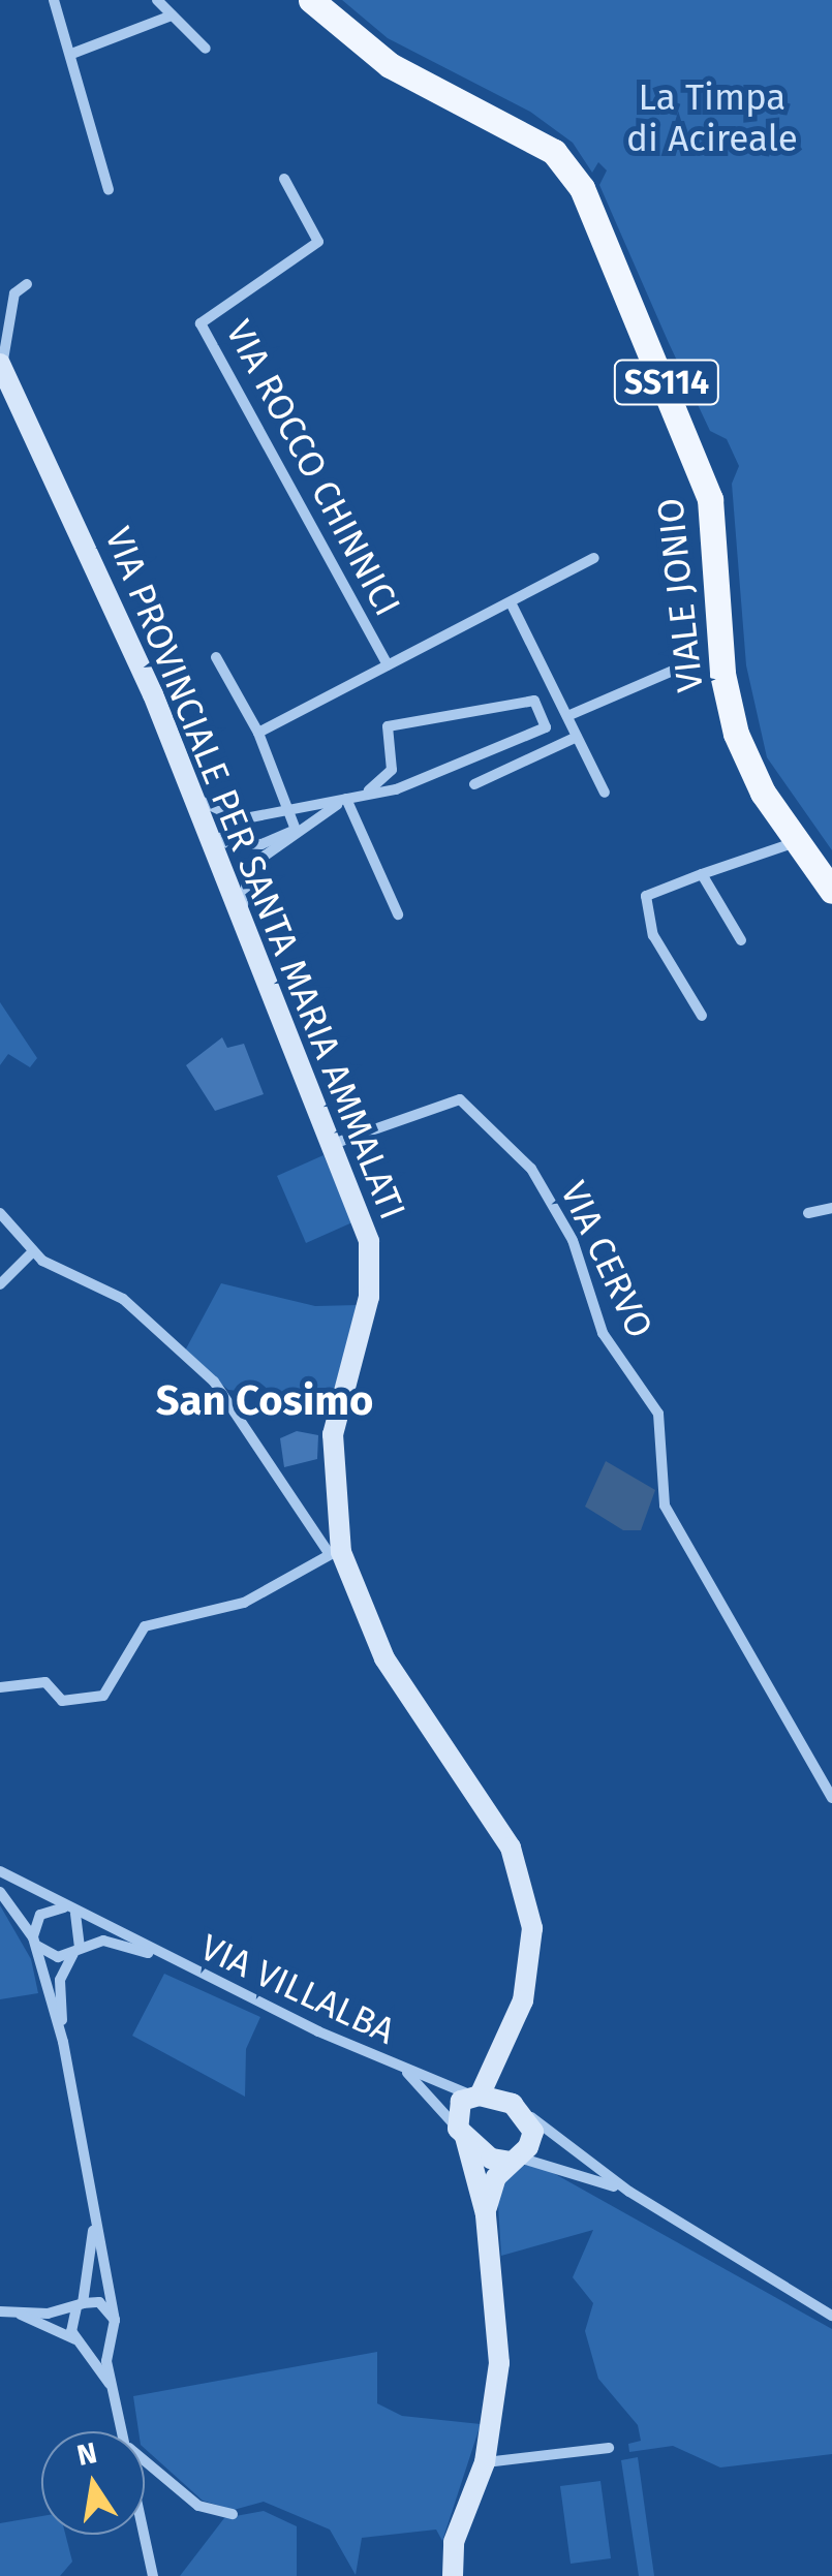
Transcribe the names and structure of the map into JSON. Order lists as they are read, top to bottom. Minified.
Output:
{"streets":{"main road":["SS114","VIALE JONIO"],"street":["VIA ROCCO CHINNICI","VIA PROVINCIALE PER SANTA MARIA AMMALATI","VIA CERVO","VIA VILLALBA"]},"crossings":[["VIA PROVINCIALE PER SANTA MARIA AMMALATI","VIA CERVO"],["VIA PROVINCIALE PER SANTA MARIA AMMALATI","VIA VILLALBA"]],"districts":["San Cosimo"],"parks":["La Timpa di Acireale"],"north":"top"}
